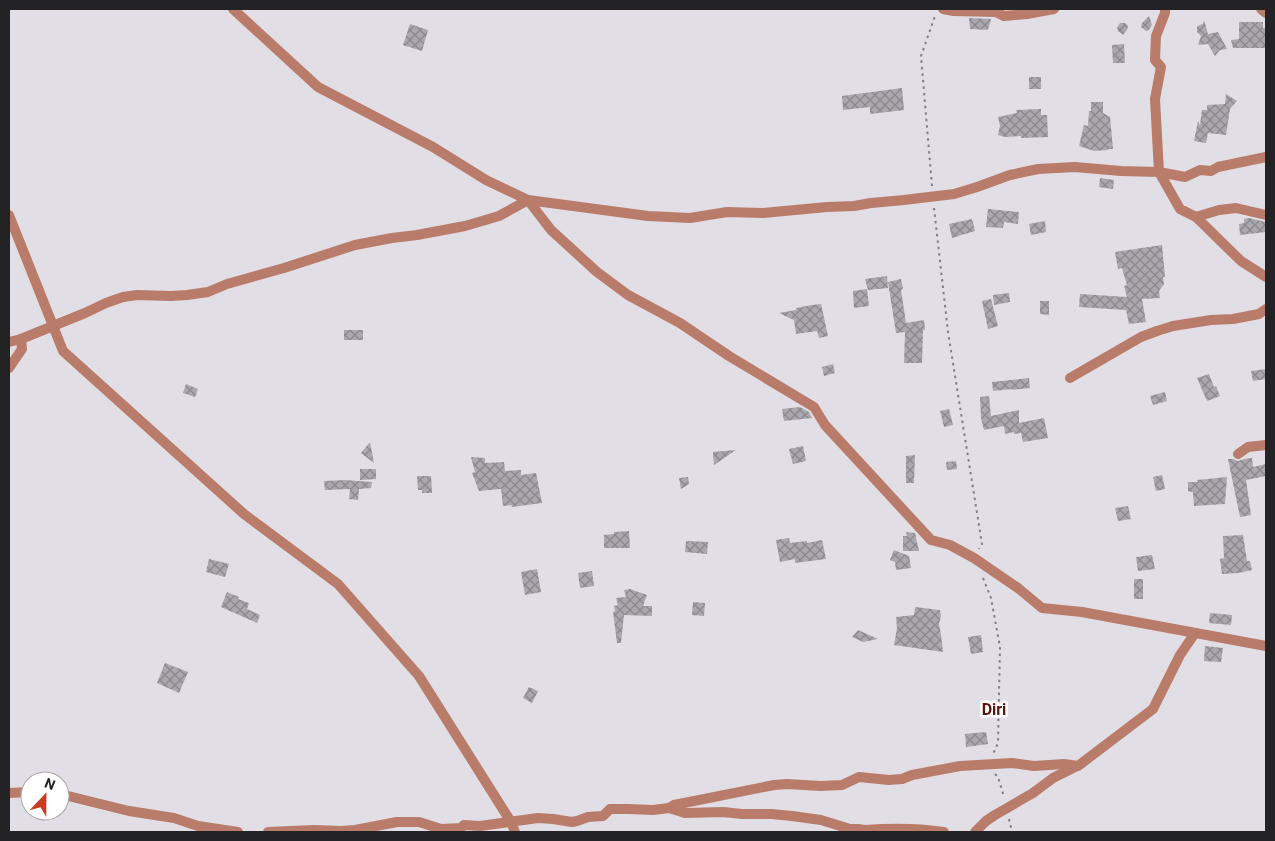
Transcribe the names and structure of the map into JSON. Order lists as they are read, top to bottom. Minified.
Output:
{"districts":["Diri"],"north":"top"}
